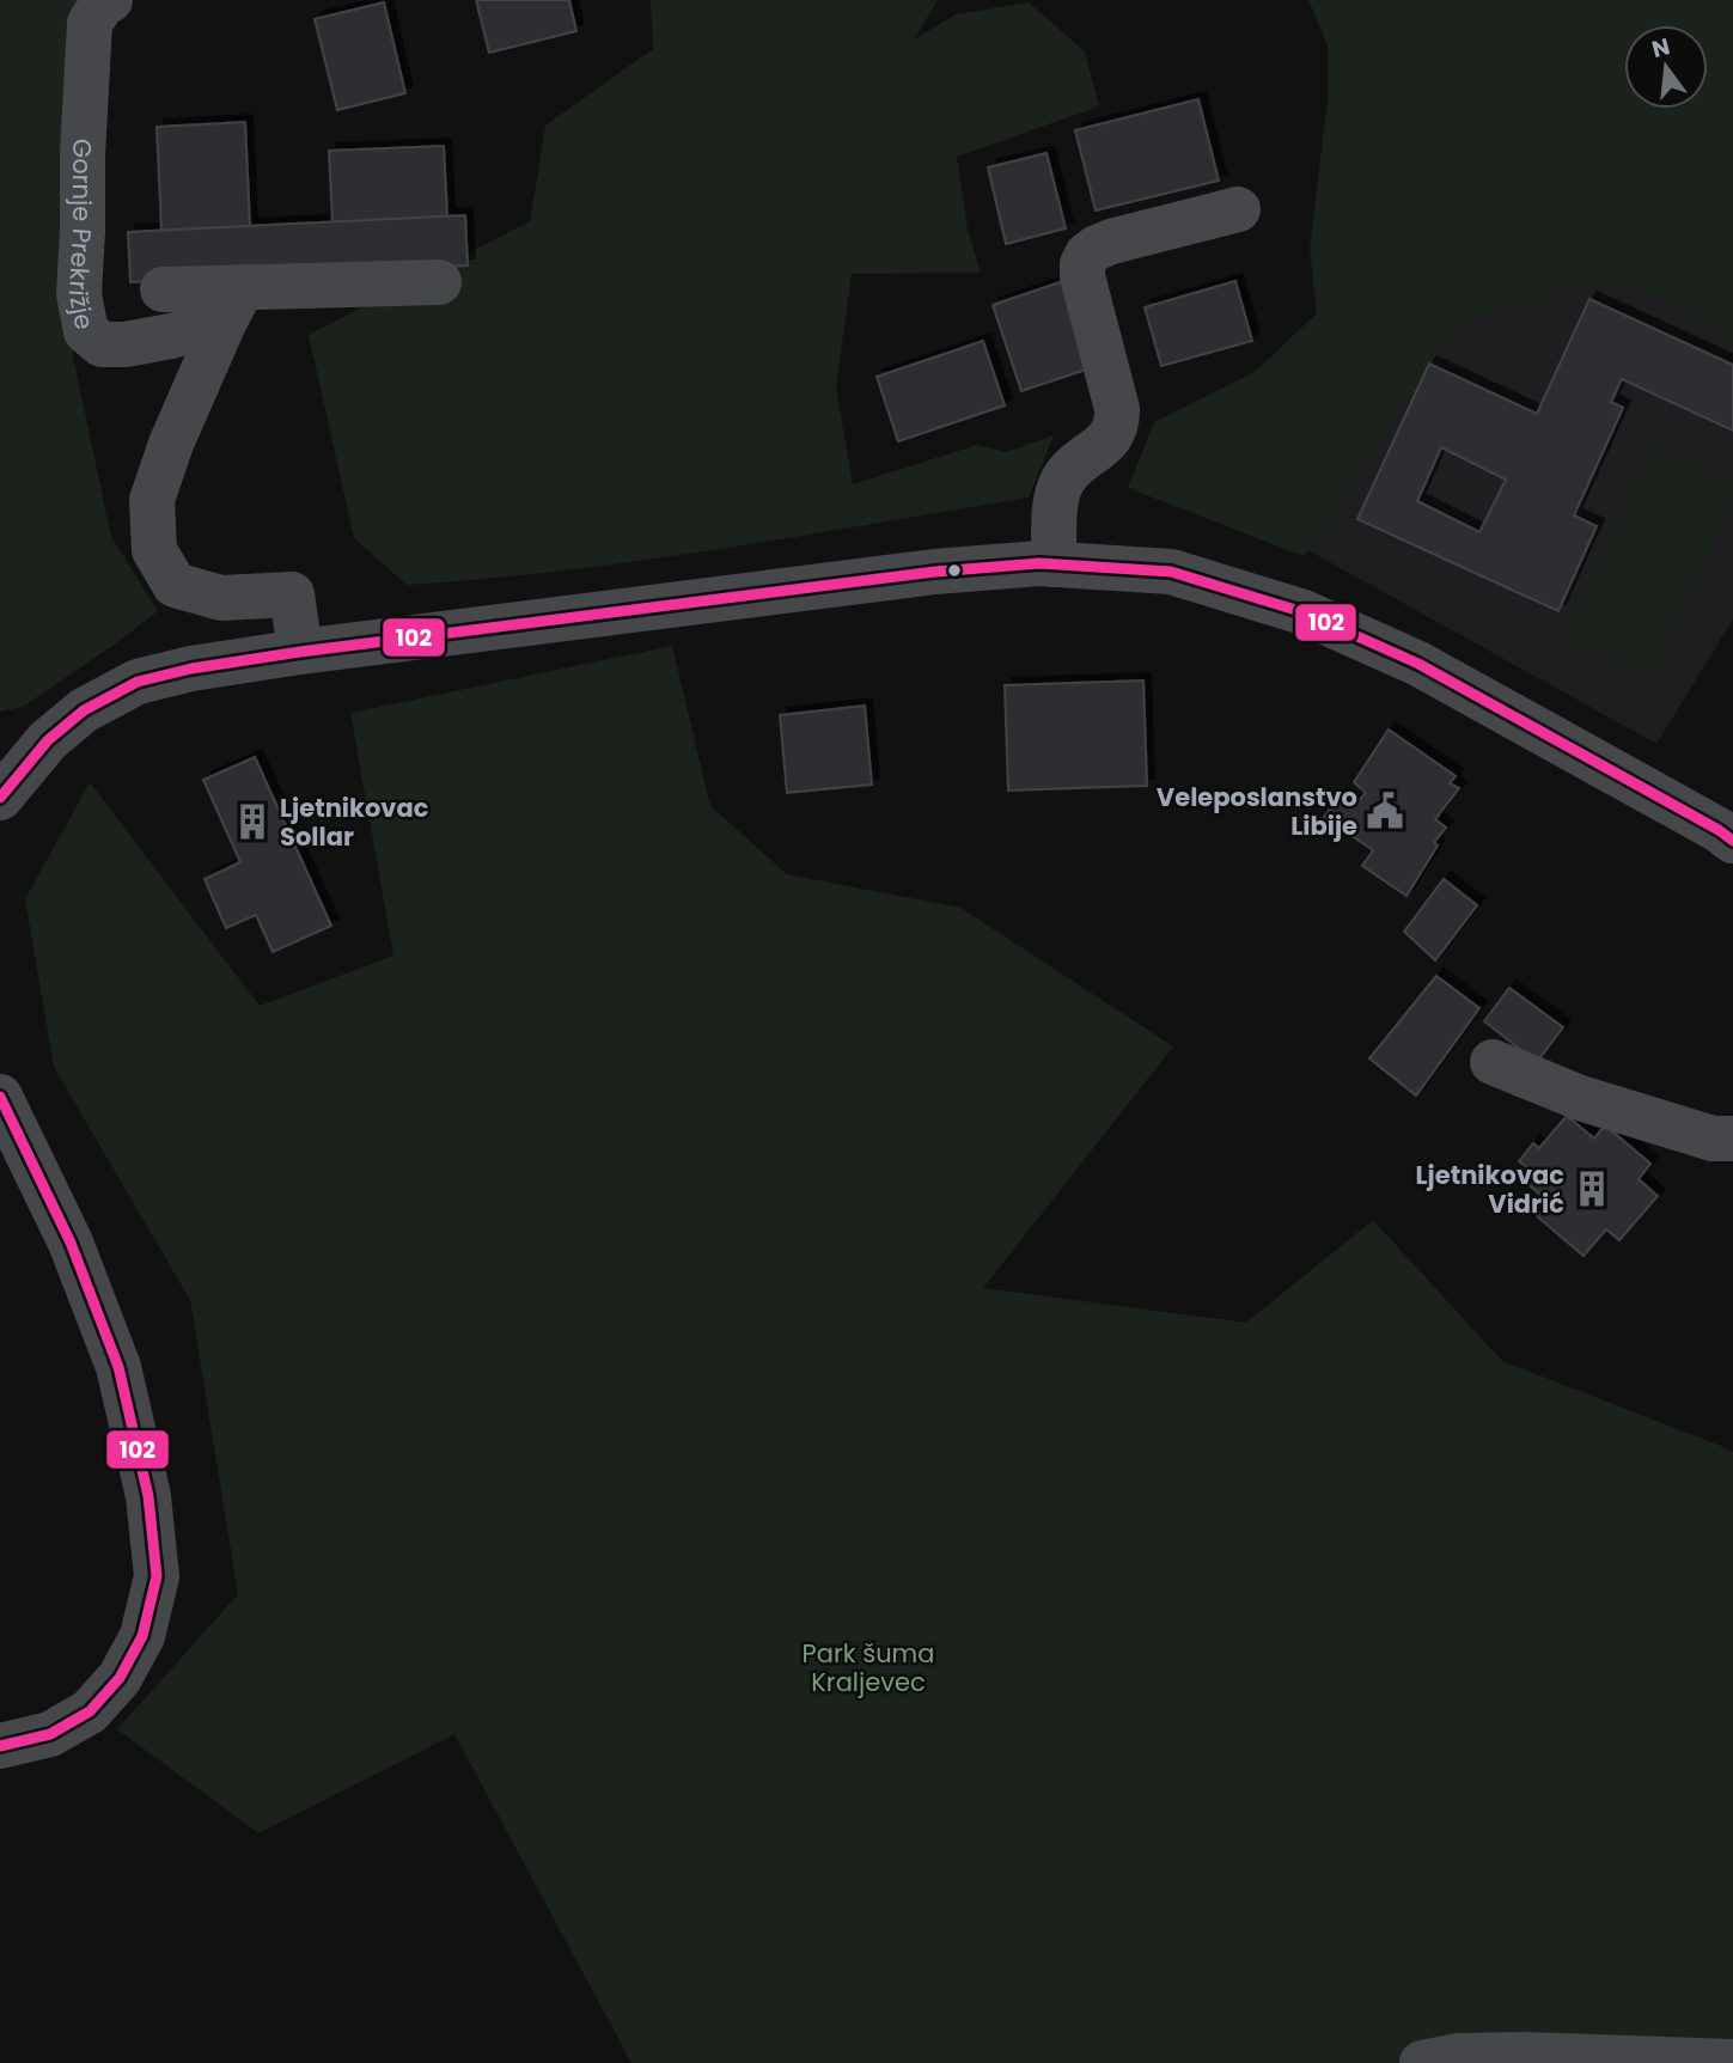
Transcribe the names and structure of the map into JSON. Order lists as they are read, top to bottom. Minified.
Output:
{"streets":{"street":["Gornje Prekrižje"]},"parks":["Park šuma Kraljevec"],"places":{"public building":["Veleposlanstvo Libije"],"building":["Ljetnikovac Sollar","Ljetnikovac Vidrić"]},"lines":["transit line 102"],"north":"top"}
